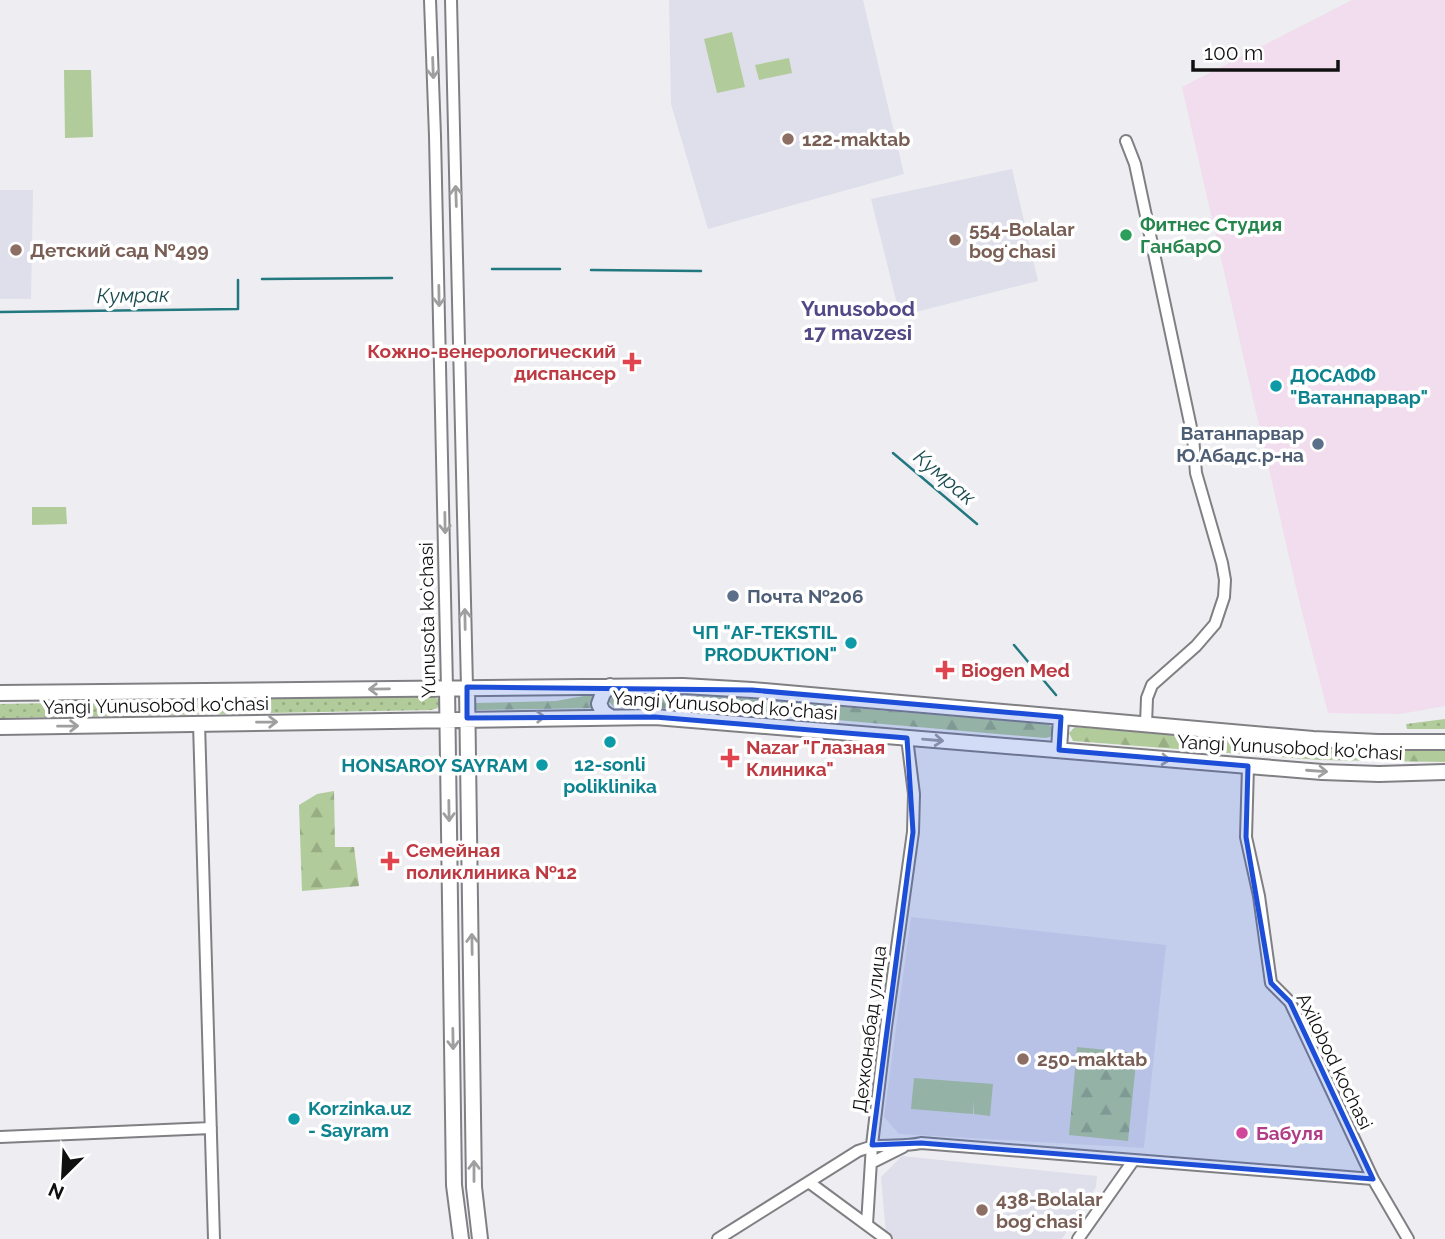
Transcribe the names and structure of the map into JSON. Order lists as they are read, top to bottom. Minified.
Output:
{"streets":{"main road":["Yunusota koʻchasi","Yangi Yunusobod ko'chasi"],"street":["Дехконабад улица","Axilobod kochasi"]},"crossings":[["Yunusota koʻchasi","Yangi Yunusobod ko'chasi"],["Yangi Yunusobod ko'chasi","Дехконабад улица"],["Yangi Yunusobod ko'chasi","Axilobod kochasi"]],"districts":["Yunusobod 17 mavzesi"],"water":["Кумрак"],"places":{"other":["122-maktab","Фитнес Студия ГанбарО","554-Bolalar bogʻchasi","Детский сад №499","ДОСАФФ \"Ватанпарвар\"","Ватанпарвар Ю.Абадс.р-на","Почта №206","ЧП \"AF-TEKSTIL PRODUKTION\"","12-sonli poliklinika","HONSAROY SAYRAM","250-maktab","Korzinka.uz - Sayram","Бабуля","438-Bolalar bogʻchasi"],"health":["Кожно-венерологический диспансер","Biogen Med","Nazar \"Глазная Клиника\"","Семейная поликлиника №12"]},"scale_bar":"100 m","north":"bottom left"}
